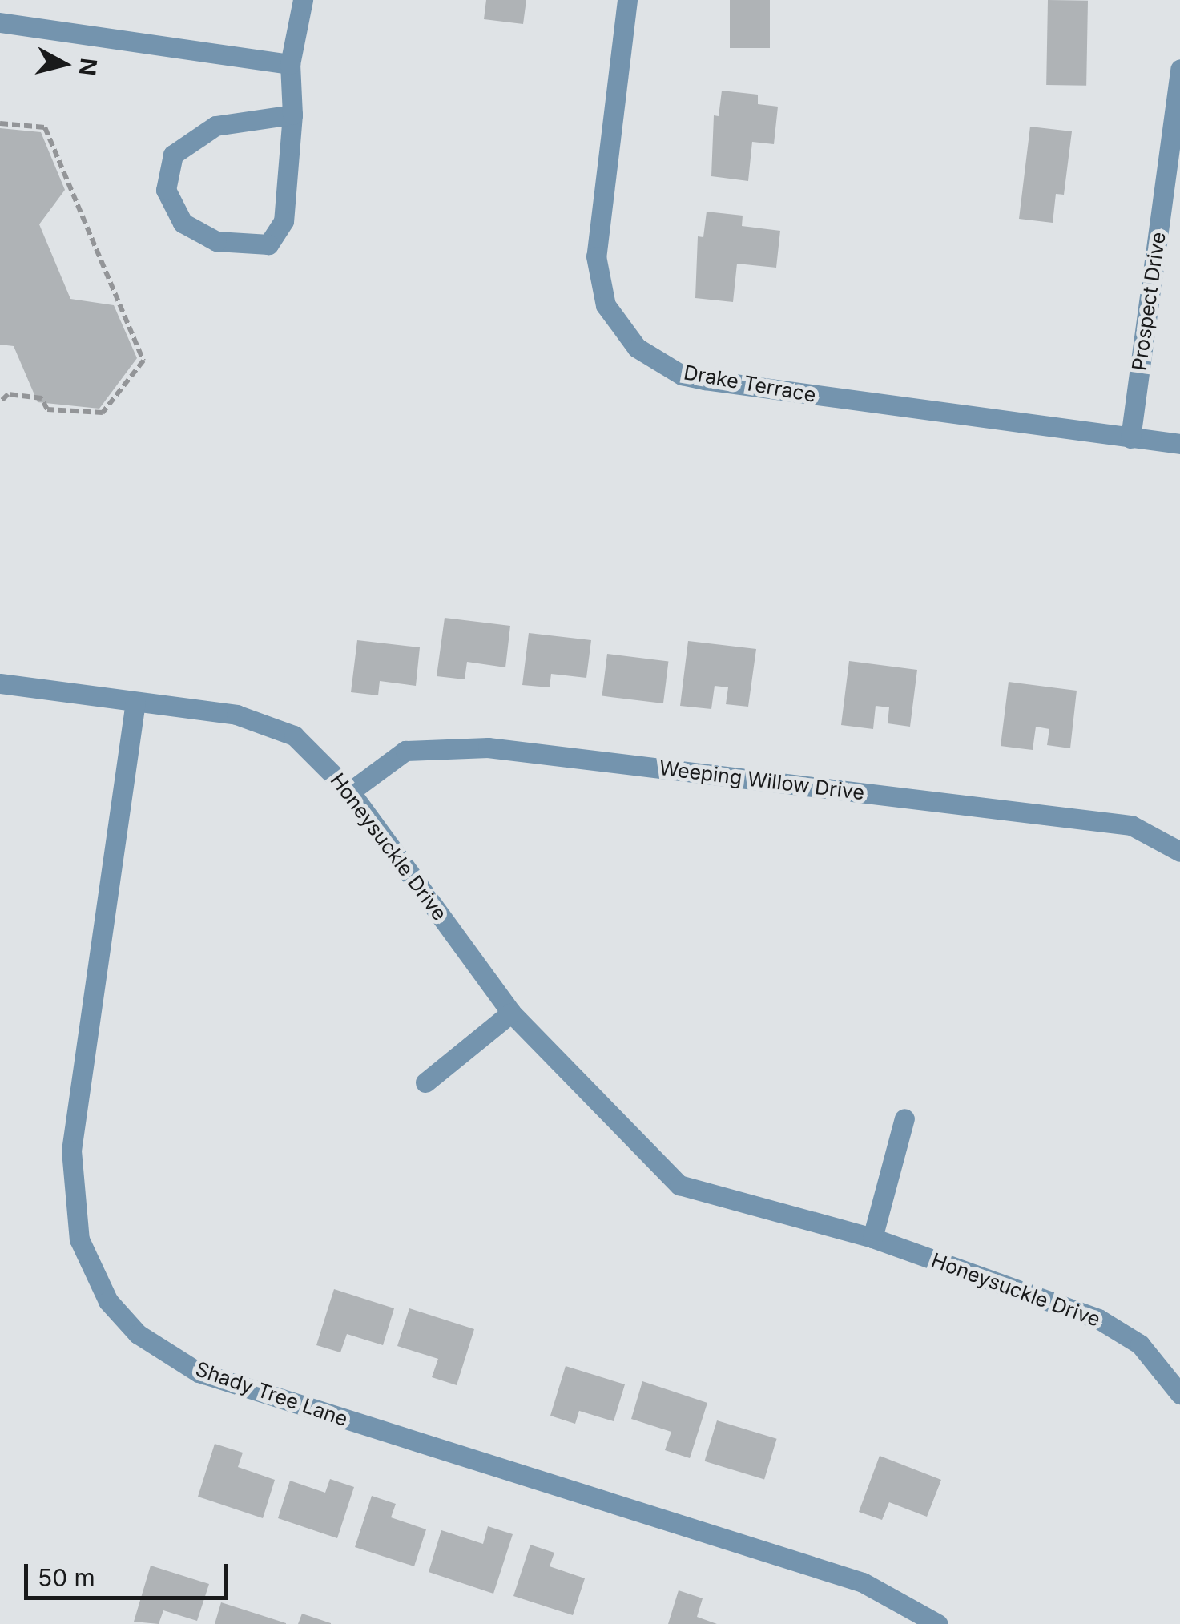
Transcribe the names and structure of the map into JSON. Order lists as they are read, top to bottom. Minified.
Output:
{"streets":{"street":["Prospect Drive","Drake Terrace","Weeping Willow Drive","Honeysuckle Drive","Shady Tree Lane"]},"crossings":[["Prospect Drive","Drake Terrace"],["Weeping Willow Drive","Honeysuckle Drive"],["Honeysuckle Drive","Shady Tree Lane"]],"scale_bar":"50 m","north":"right"}
